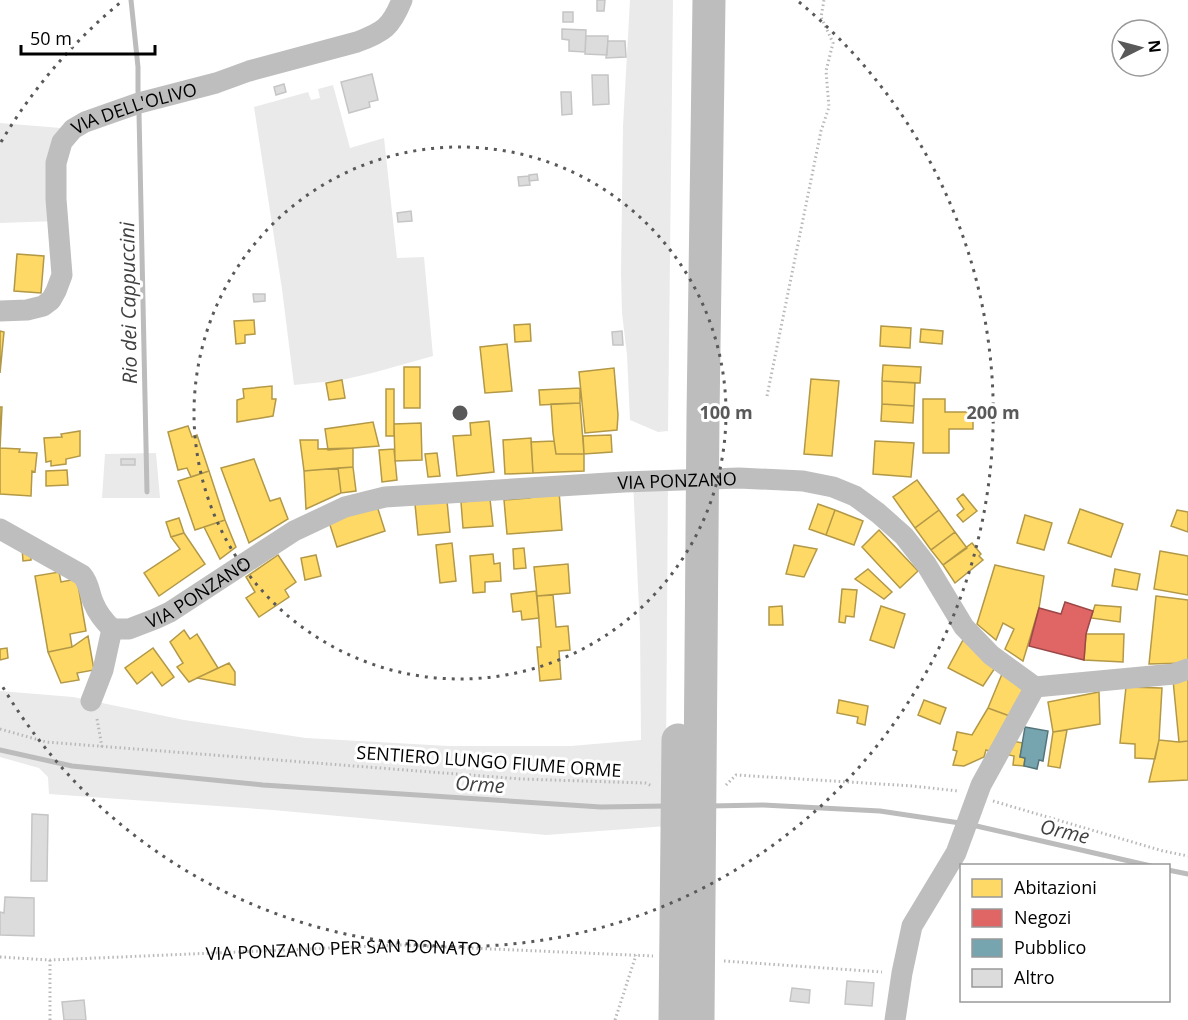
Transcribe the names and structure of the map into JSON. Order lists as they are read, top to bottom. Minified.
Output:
{"streets":{"street":["VIA DELL'OLIVO","VIA PONZANO"],"path":["SENTIERO LUNGO FIUME ORME","VIA PONZANO PER SAN DONATO"]},"water":["Rio dei Cappuccini","Orme"],"legend":["Abitazioni","Negozi","Pubblico","Altro"],"scale_bar":"50 m","north":"right","rings":["100 m","200 m"]}
